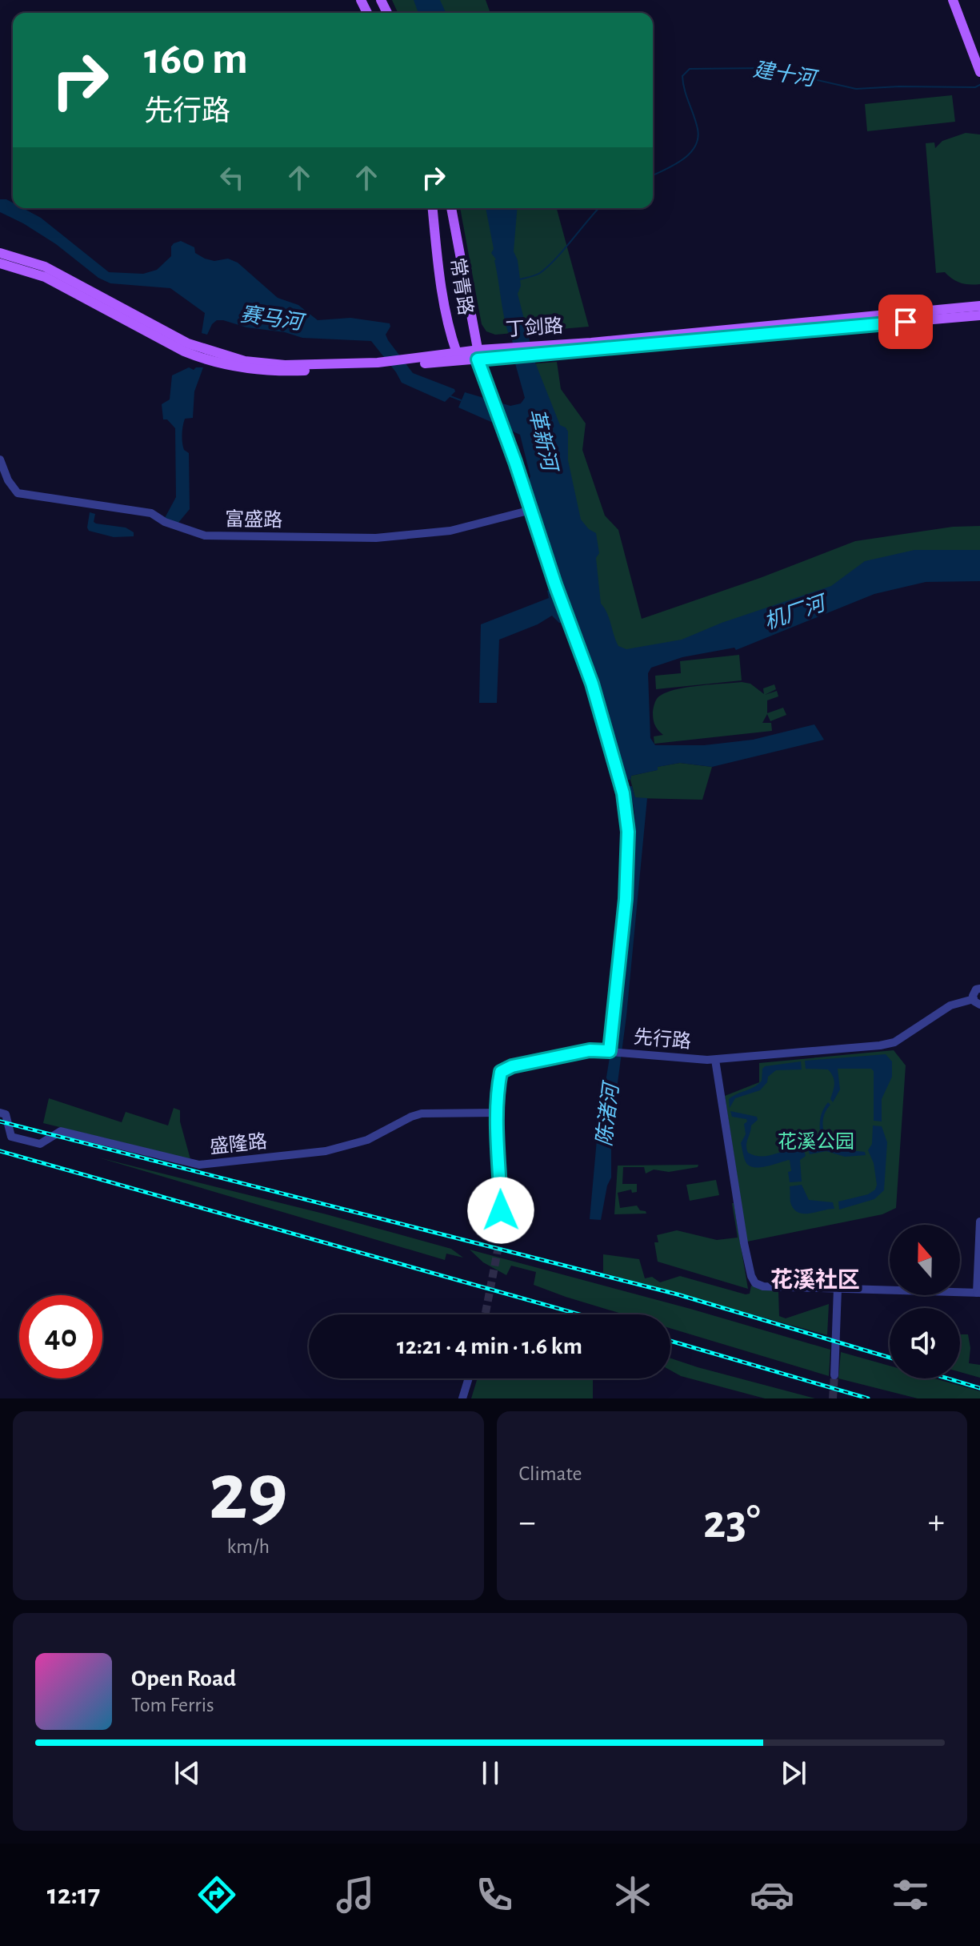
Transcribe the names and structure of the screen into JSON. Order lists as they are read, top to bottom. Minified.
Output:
{"streets":{"main road":["常青路","丁剑路"],"street":["富盛路","先行路","盛隆路"]},"crossings":[["常青路","丁剑路"],["常青路","富盛路"],["先行路","盛隆路"]],"districts":["花溪社区"],"water":["建十河","赛马河","革新河","机厂河","陈渚河"],"parks":["花溪公园"],"north":"top","page":{"turn":["160 m","先行路"],"limit":"40","trip":"12:21 · 4 min · 1.6 km","tile":[["29","km/h"],"Climate"],"heat":["−","23°","+"],"song":["Open Road","Tom Ferris"],"tabs":"12:17"}}
